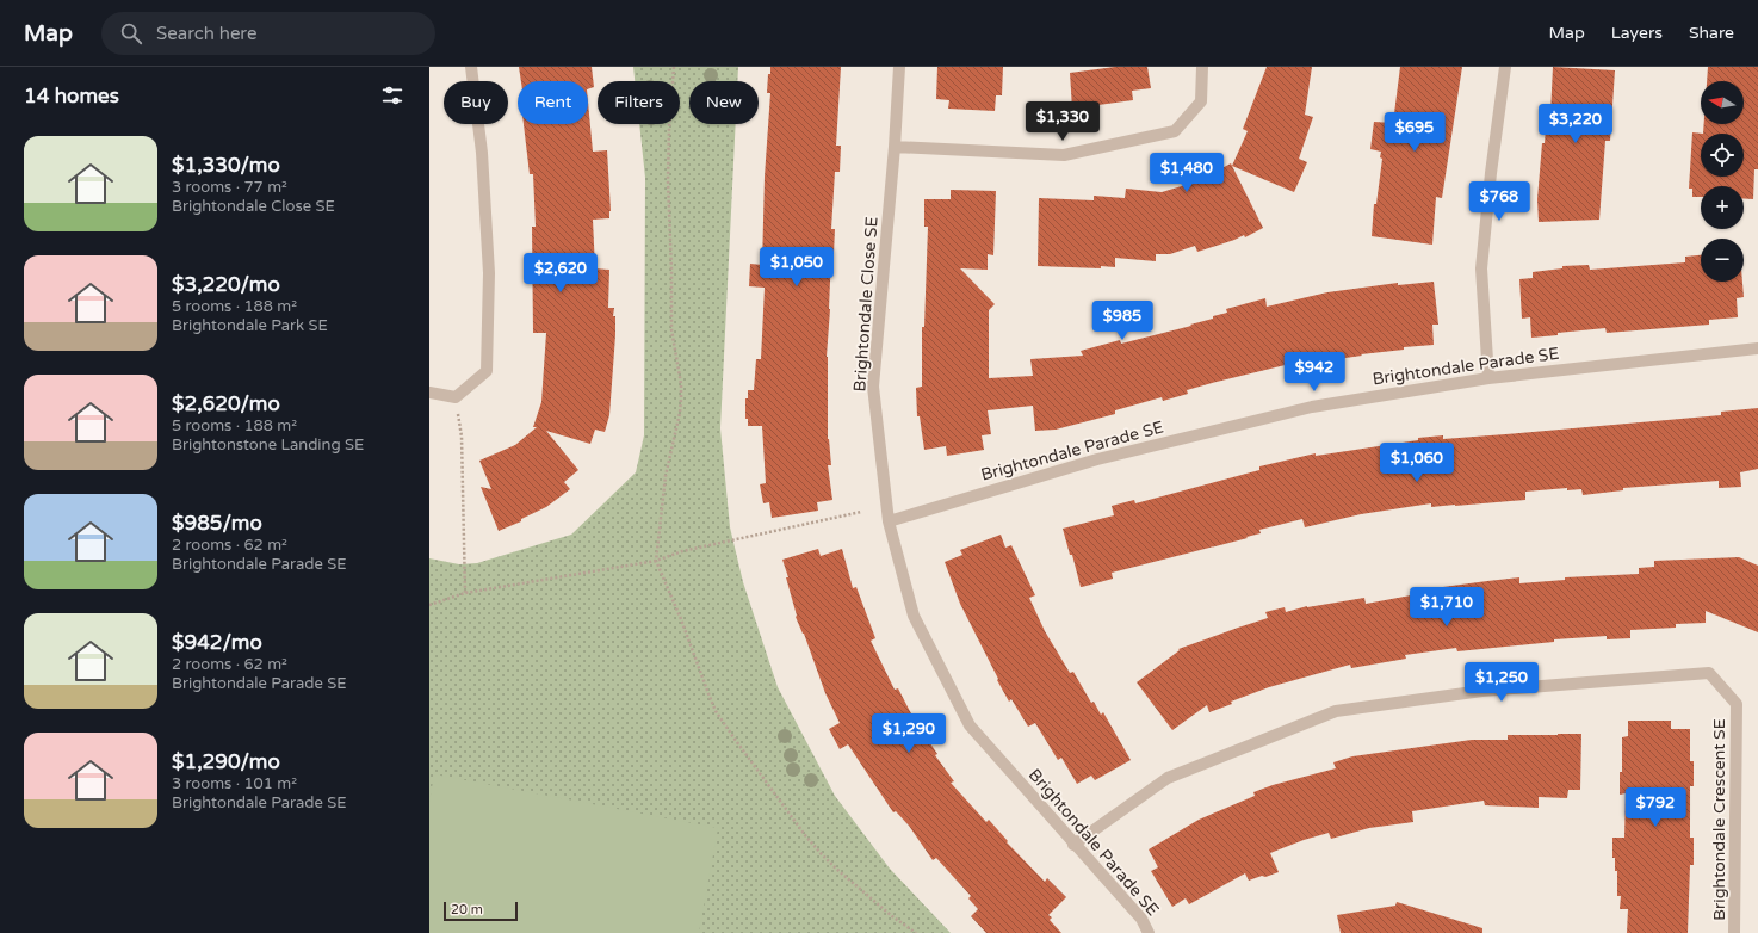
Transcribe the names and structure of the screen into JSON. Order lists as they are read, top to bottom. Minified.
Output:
{"streets":{"street":["Brightondale Close SE","Brightondale Parade SE","Brightondale Crescent SE"]},"crossings":[["Brightondale Close SE","Brightondale Parade SE"],["Brightondale Parade SE","Brightondale Crescent SE"]],"scale_bar":"20 m","north":"left","page":{"header":"Map","search":"Search here","nav":["Map","Layers","Share"],"heading":"14 homes","map_buttons":["+","−"],"chip":["Buy","Rent","Filters","New"],"price":["$1,330","$3,220","$695","$1,480","$768","$1,050","$2,620","$985","$942","$1,060","$1,710","$1,250","$1,290","$792"],"list":[{"name":"$1,330/mo","note":"3 rooms · 77 m² · Brightondale Close SE"},{"name":"$3,220/mo","note":"5 rooms · 188 m² · Brightondale Park SE"},{"name":"$2,620/mo","note":"5 rooms · 188 m² · Brightonstone Landing SE"},{"name":"$985/mo","note":"2 rooms · 62 m² · Brightondale Parade SE"},{"name":"$942/mo","note":"2 rooms · 62 m² · Brightondale Parade SE"},{"name":"$1,290/mo","note":"3 rooms · 101 m² · Brightondale Parade SE"}],"scale":"20 m"}}
